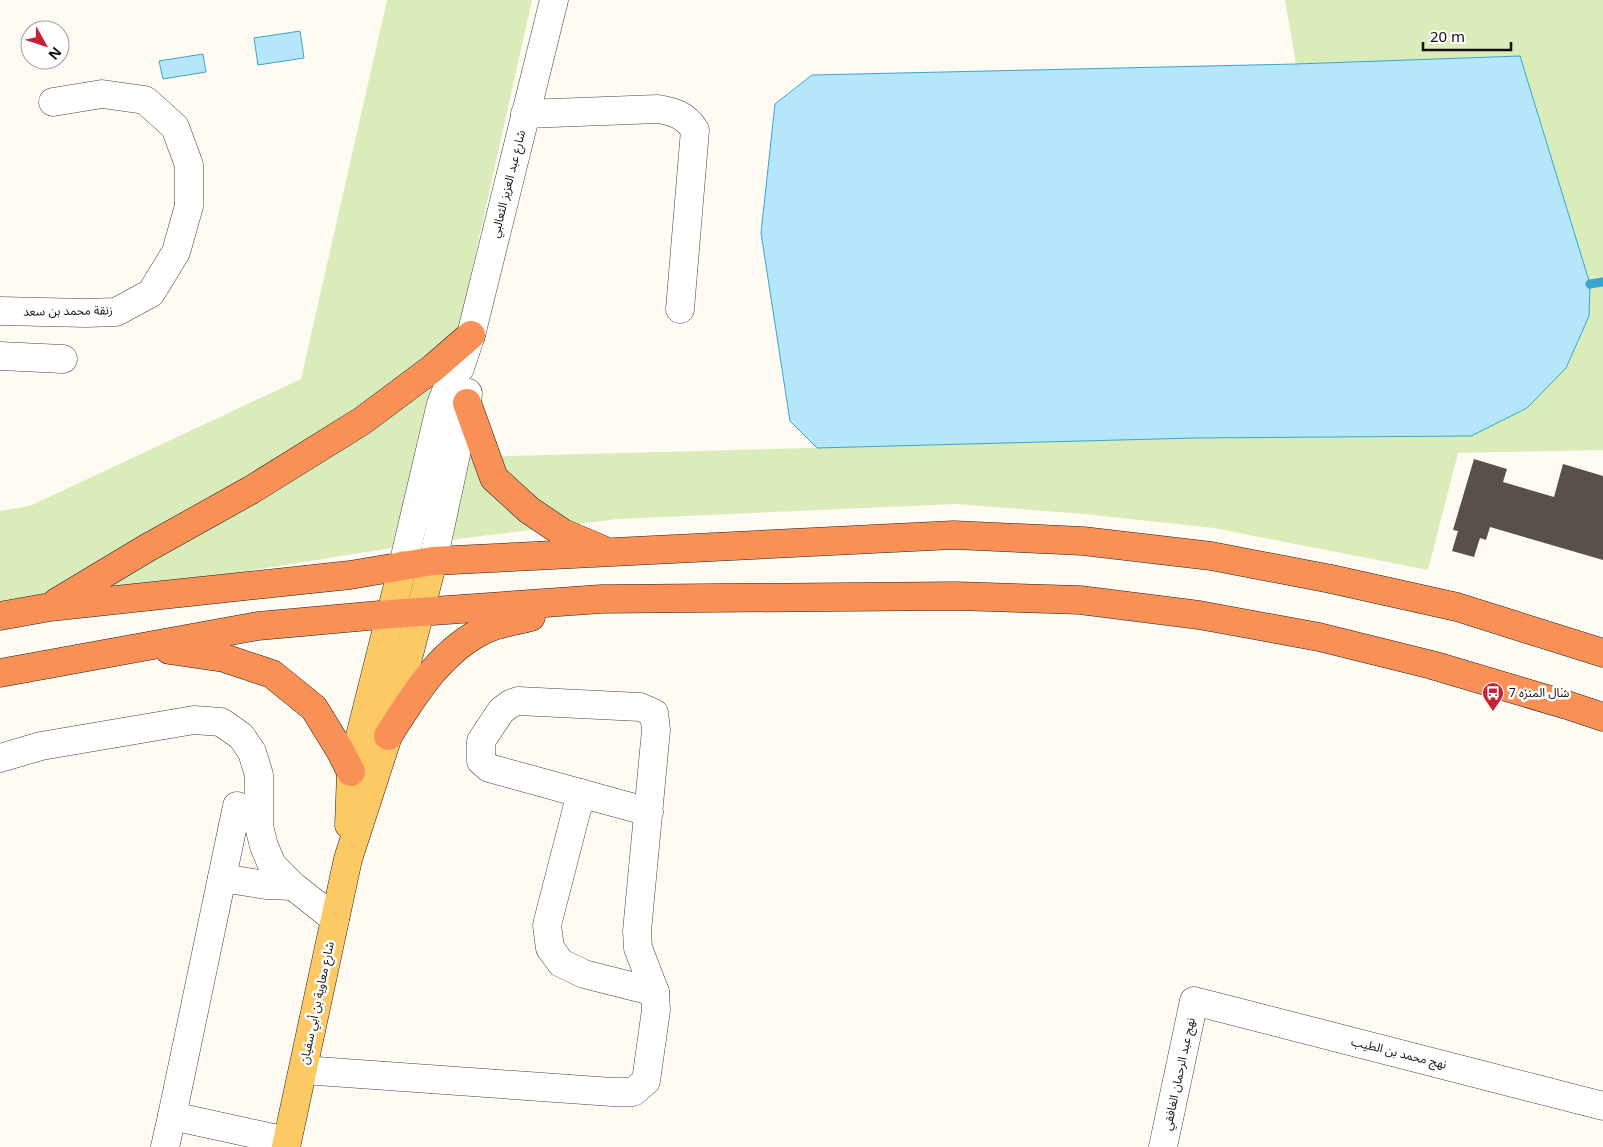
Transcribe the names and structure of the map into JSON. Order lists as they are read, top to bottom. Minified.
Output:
{"streets":{"main road":["شارع معاوية بن أبي سفيان"],"street":["شارع عبد العزيز الثعالبي","زنقة محمد بن سعد","نهج محمد بن الطيب","نهج عبد الرحمان الغافقي"]},"crossings":[["شارع عبد العزيز الثعالبي","شارع معاوية بن أبي سفيان"],["نهج محمد بن الطيب","نهج عبد الرحمان الغافقي"]],"places":{"bus stop":["شال المنزه 7"]},"scale_bar":"20 m","north":"bottom right"}
